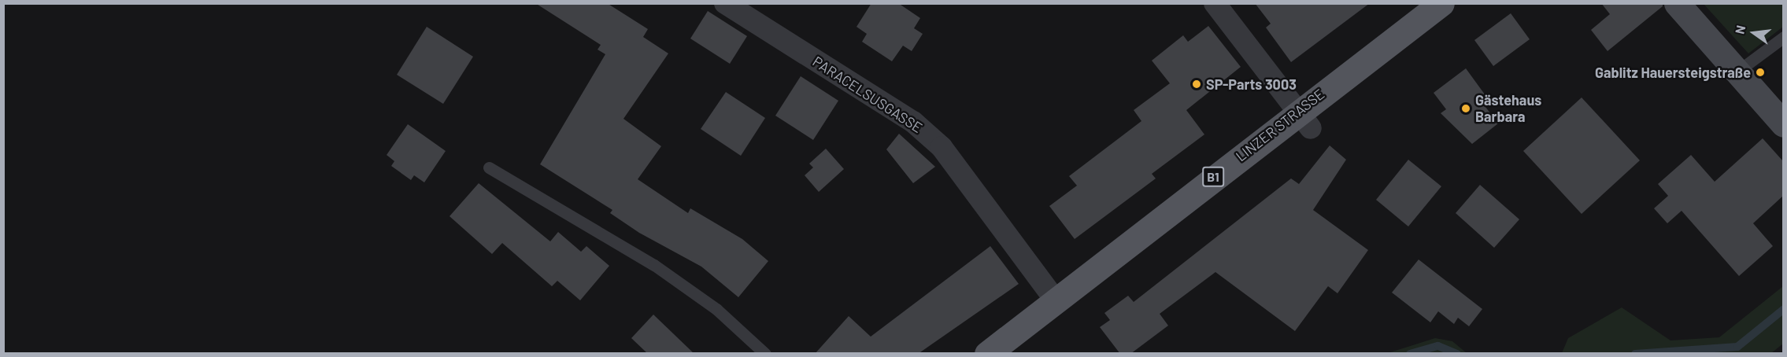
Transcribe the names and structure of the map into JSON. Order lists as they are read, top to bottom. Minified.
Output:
{"streets":{"main road":["LINZER STRASSE","B1"],"street":["PARACELSUSGASSE"]},"crossings":[["PARACELSUSGASSE","LINZER STRASSE"]],"places":["Gablitz Hauersteigstraße","SP-Parts 3003","Gästehaus Barbara"],"north":"left"}
